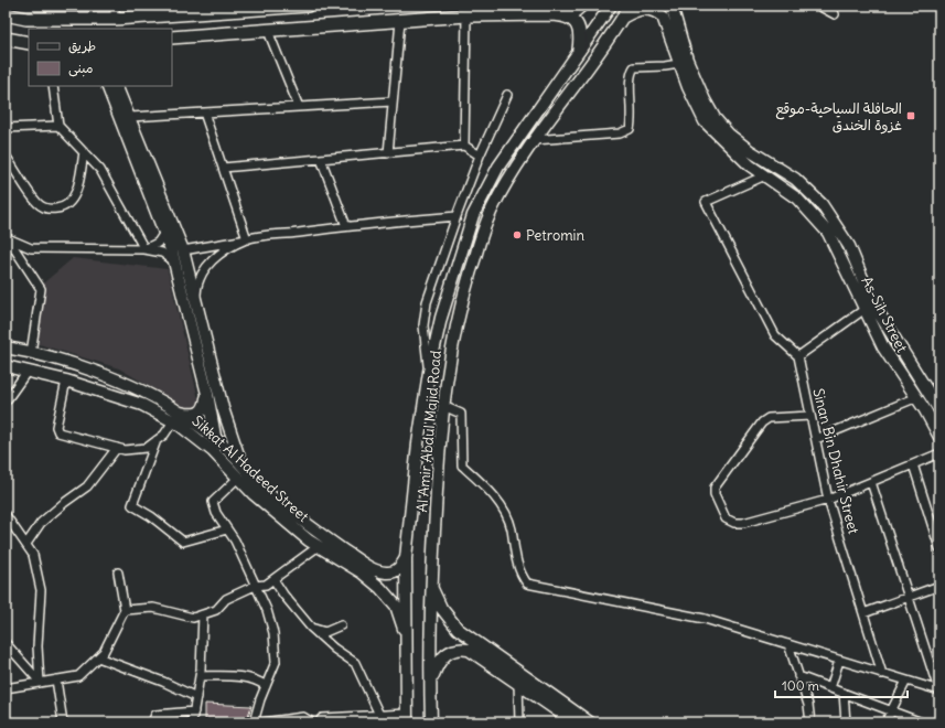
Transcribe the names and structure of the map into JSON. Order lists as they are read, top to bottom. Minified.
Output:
{"streets":{"main road":["As-Sih Street","Al Amir Abdul Majid Road","Sikkat Al Hadeed Street"],"street":["Sinan Bin Dhahir Street"]},"crossings":[["Al Amir Abdul Majid Road","Sikkat Al Hadeed Street"]],"places":{"transit":["الحافلة السياحية-موقع غزوة الخندق"],"other":["Petromin"]},"legend":["طريق","مبنى"],"scale_bar":"100 m"}
